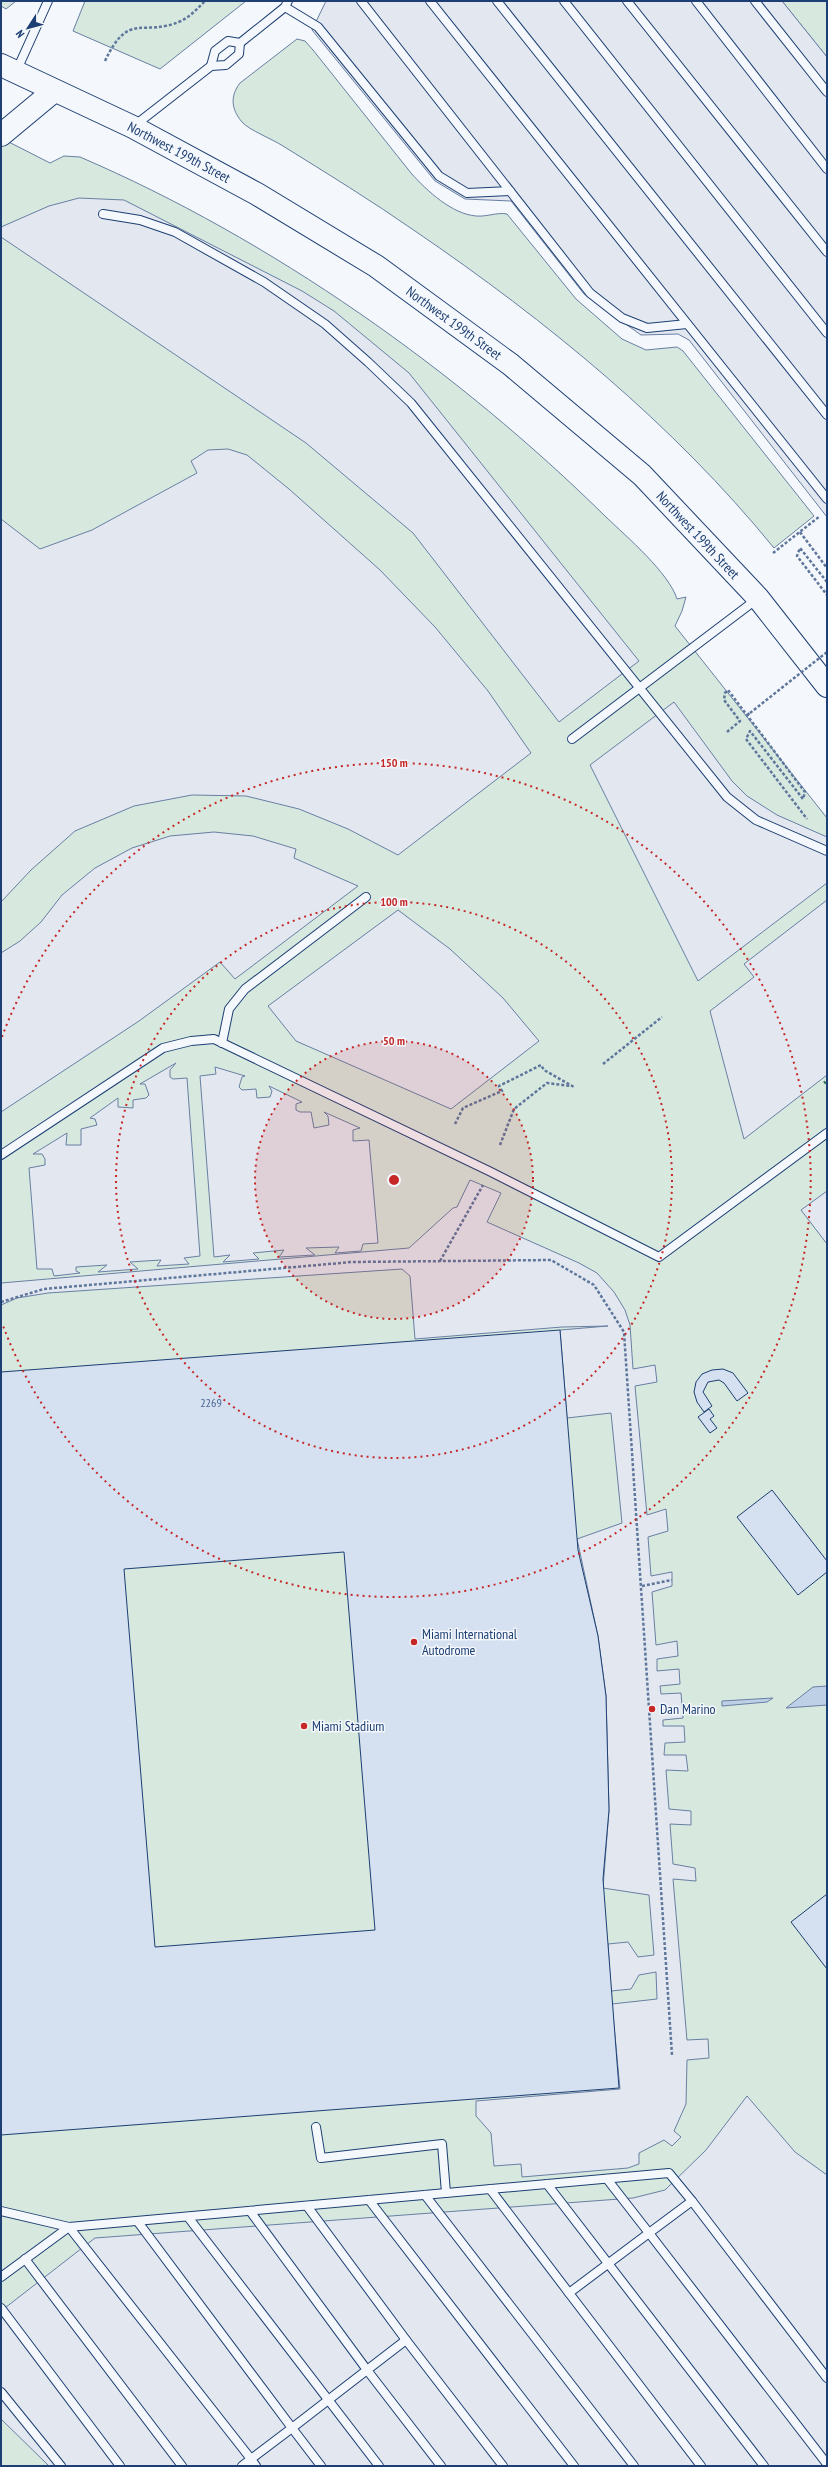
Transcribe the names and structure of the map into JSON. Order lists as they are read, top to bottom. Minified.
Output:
{"streets":{"main road":["Northwest 199th Street"]},"places":["Miami International Autodrome","Dan Marino","Miami Stadium"],"house_numbers":["2269"],"north":"bottom left","rings":["150 m","100 m","50 m"]}
